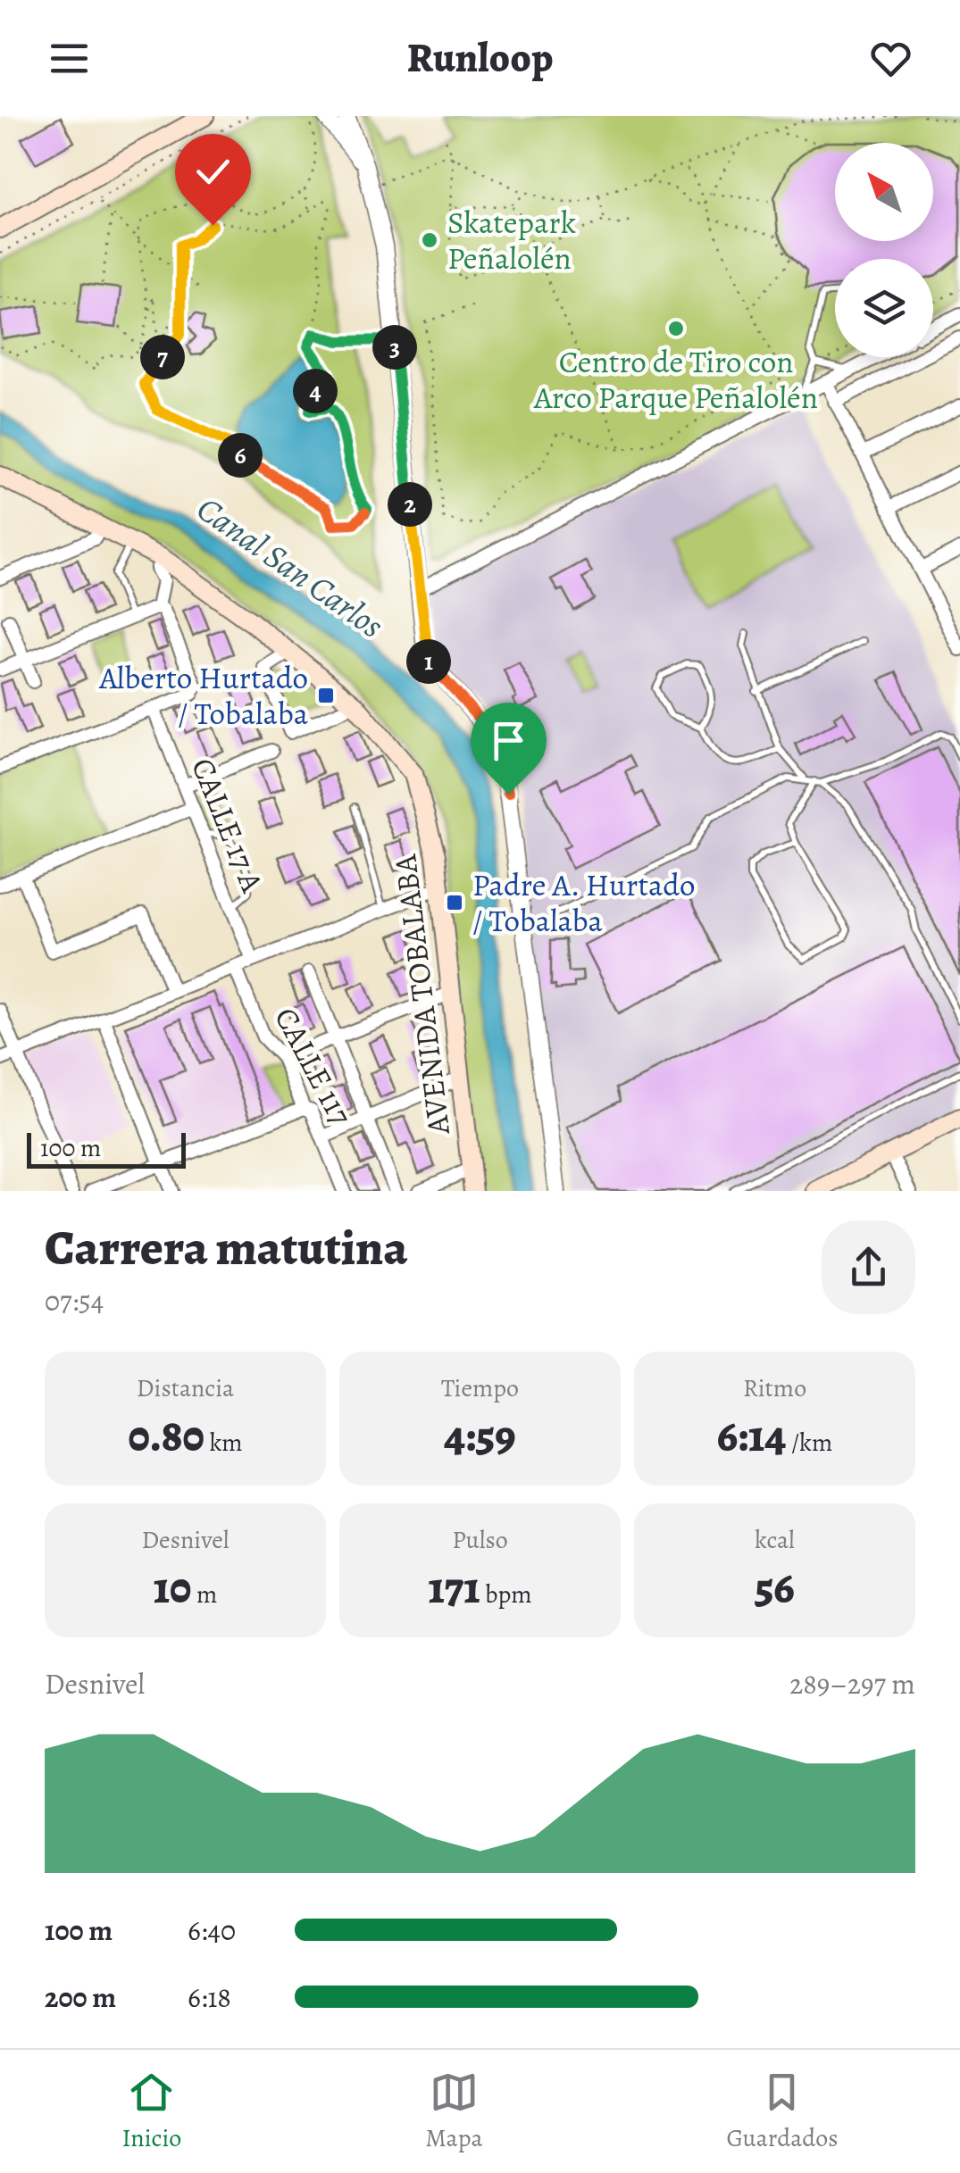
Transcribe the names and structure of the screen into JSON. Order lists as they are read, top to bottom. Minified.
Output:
{"streets":{"main road":["AVENIDA TOBALABA"],"street":["CALLE 17 A","CALLE 117"]},"water":["Canal San Carlos"],"places":{"other":["Skatepark Peñalolén","Centro de Tiro con Arco Parque Peñalolén"],"transit":["Alberto Hurtado / Tobalaba","Padre A. Hurtado / Tobalaba"]},"scale_bar":"100 m","north":"top left","page":{"header":"Runloop","pins":["3","7","4","6","2","1"],"scale":"100 m","heading":["Carrera matutina","07:54"],"stats":[["Distancia","0.80 km"],["Tiempo","4:59"],["Ritmo","6:14 /km"],["Desnivel","10 m"],["Pulso","171 bpm"],["kcal","56"]],"chart":["Desnivel","289–297 m"],"list":[{"name":"100 m","note":"6:40"},{"name":"200 m","note":"6:18"}],"tabs":["Inicio","Mapa","Guardados"]}}
